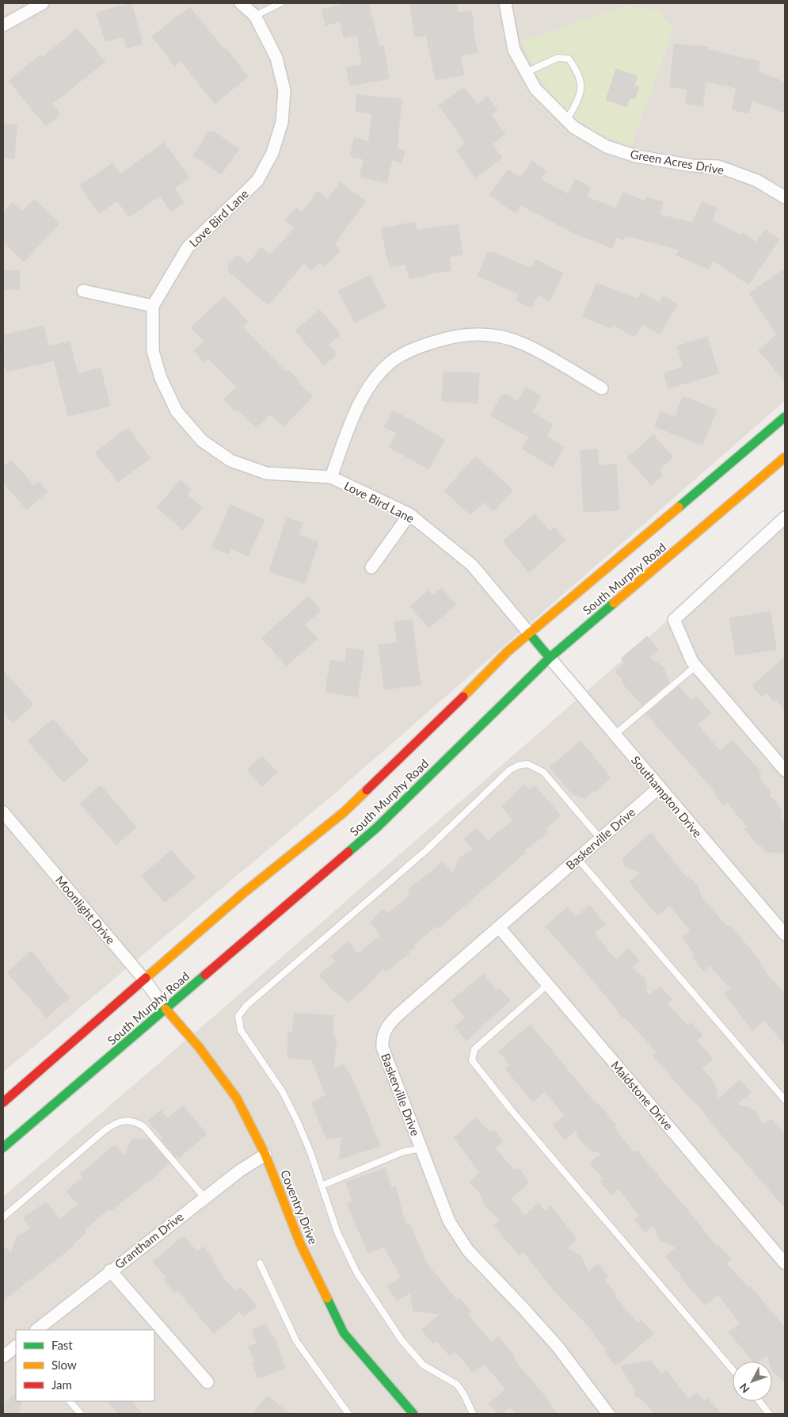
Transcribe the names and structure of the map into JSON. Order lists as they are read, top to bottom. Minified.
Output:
{"streets":{"main road":["South Murphy Road","Coventry Drive"],"street":["Green Acres Drive","Love Bird Lane","Southampton Drive","Baskerville Drive","Moonlight Drive","Maidstone Drive","Grantham Drive"]},"crossings":[["Love Bird Lane","South Murphy Road"],["South Murphy Road","Southampton Drive"],["South Murphy Road","Moonlight Drive"],["South Murphy Road","Coventry Drive"],["Southampton Drive","Baskerville Drive"],["Baskerville Drive","Maidstone Drive"],["Moonlight Drive","Coventry Drive"],["Coventry Drive","Grantham Drive"]],"legend":["Fast","Slow","Jam"],"north":"bottom left"}
